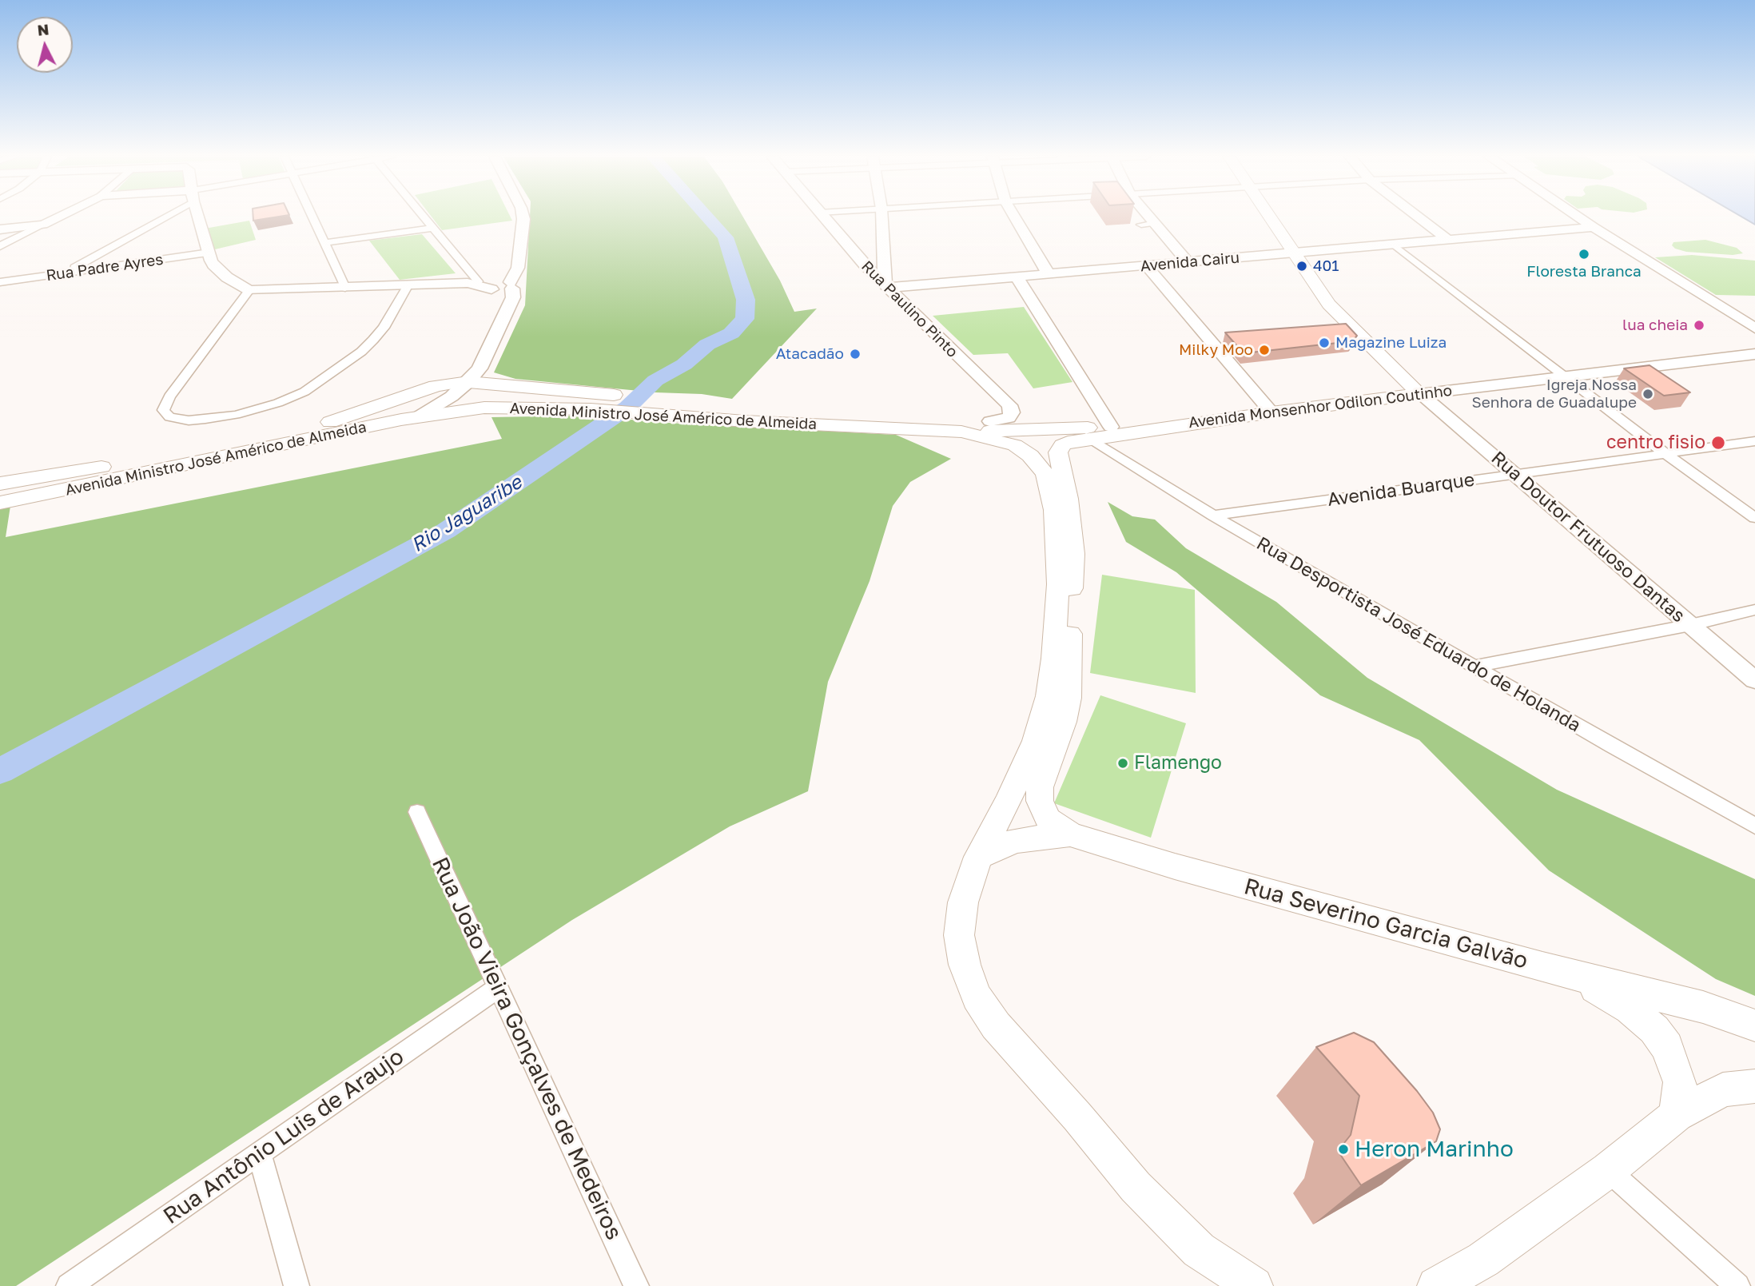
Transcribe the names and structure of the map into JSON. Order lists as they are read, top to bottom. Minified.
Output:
{"streets":{"main road":["Avenida Cairu","Avenida Monsenhor Odilon Coutinho","Avenida Ministro José Américo de Almeida","Rua Severino Garcia Galvão"],"street":["Rua Padre Ayres","Rua Paulino Pinto","Avenida Buarque","Rua Doutor Frutuoso Dantas","Rua Desportista José Eduardo de Holanda","Rua João Vieira Gonçalves de Medeiros","Rua Antônio Luis de Araujo"]},"crossings":[["Avenida Cairu","Rua Paulino Pinto"],["Rua Paulino Pinto","Avenida Ministro José Américo de Almeida"],["Avenida Monsenhor Odilon Coutinho","Rua Doutor Frutuoso Dantas"],["Avenida Monsenhor Odilon Coutinho","Rua Desportista José Eduardo de Holanda"],["Avenida Monsenhor Odilon Coutinho","Rua Severino Garcia Galvão"],["Avenida Buarque","Rua Doutor Frutuoso Dantas"],["Avenida Buarque","Rua Desportista José Eduardo de Holanda"],["Rua João Vieira Gonçalves de Medeiros","Rua Antônio Luis de Araujo"]],"water":["Rio Jaguaribe"],"places":["Floresta Branca","401","lua cheia","Magazine Luiza","Milky Moo","Atacadão","Igreja Nossa Senhora de Guadalupe","centro fisio","Flamengo","Heron Marinho"],"north":"top"}
